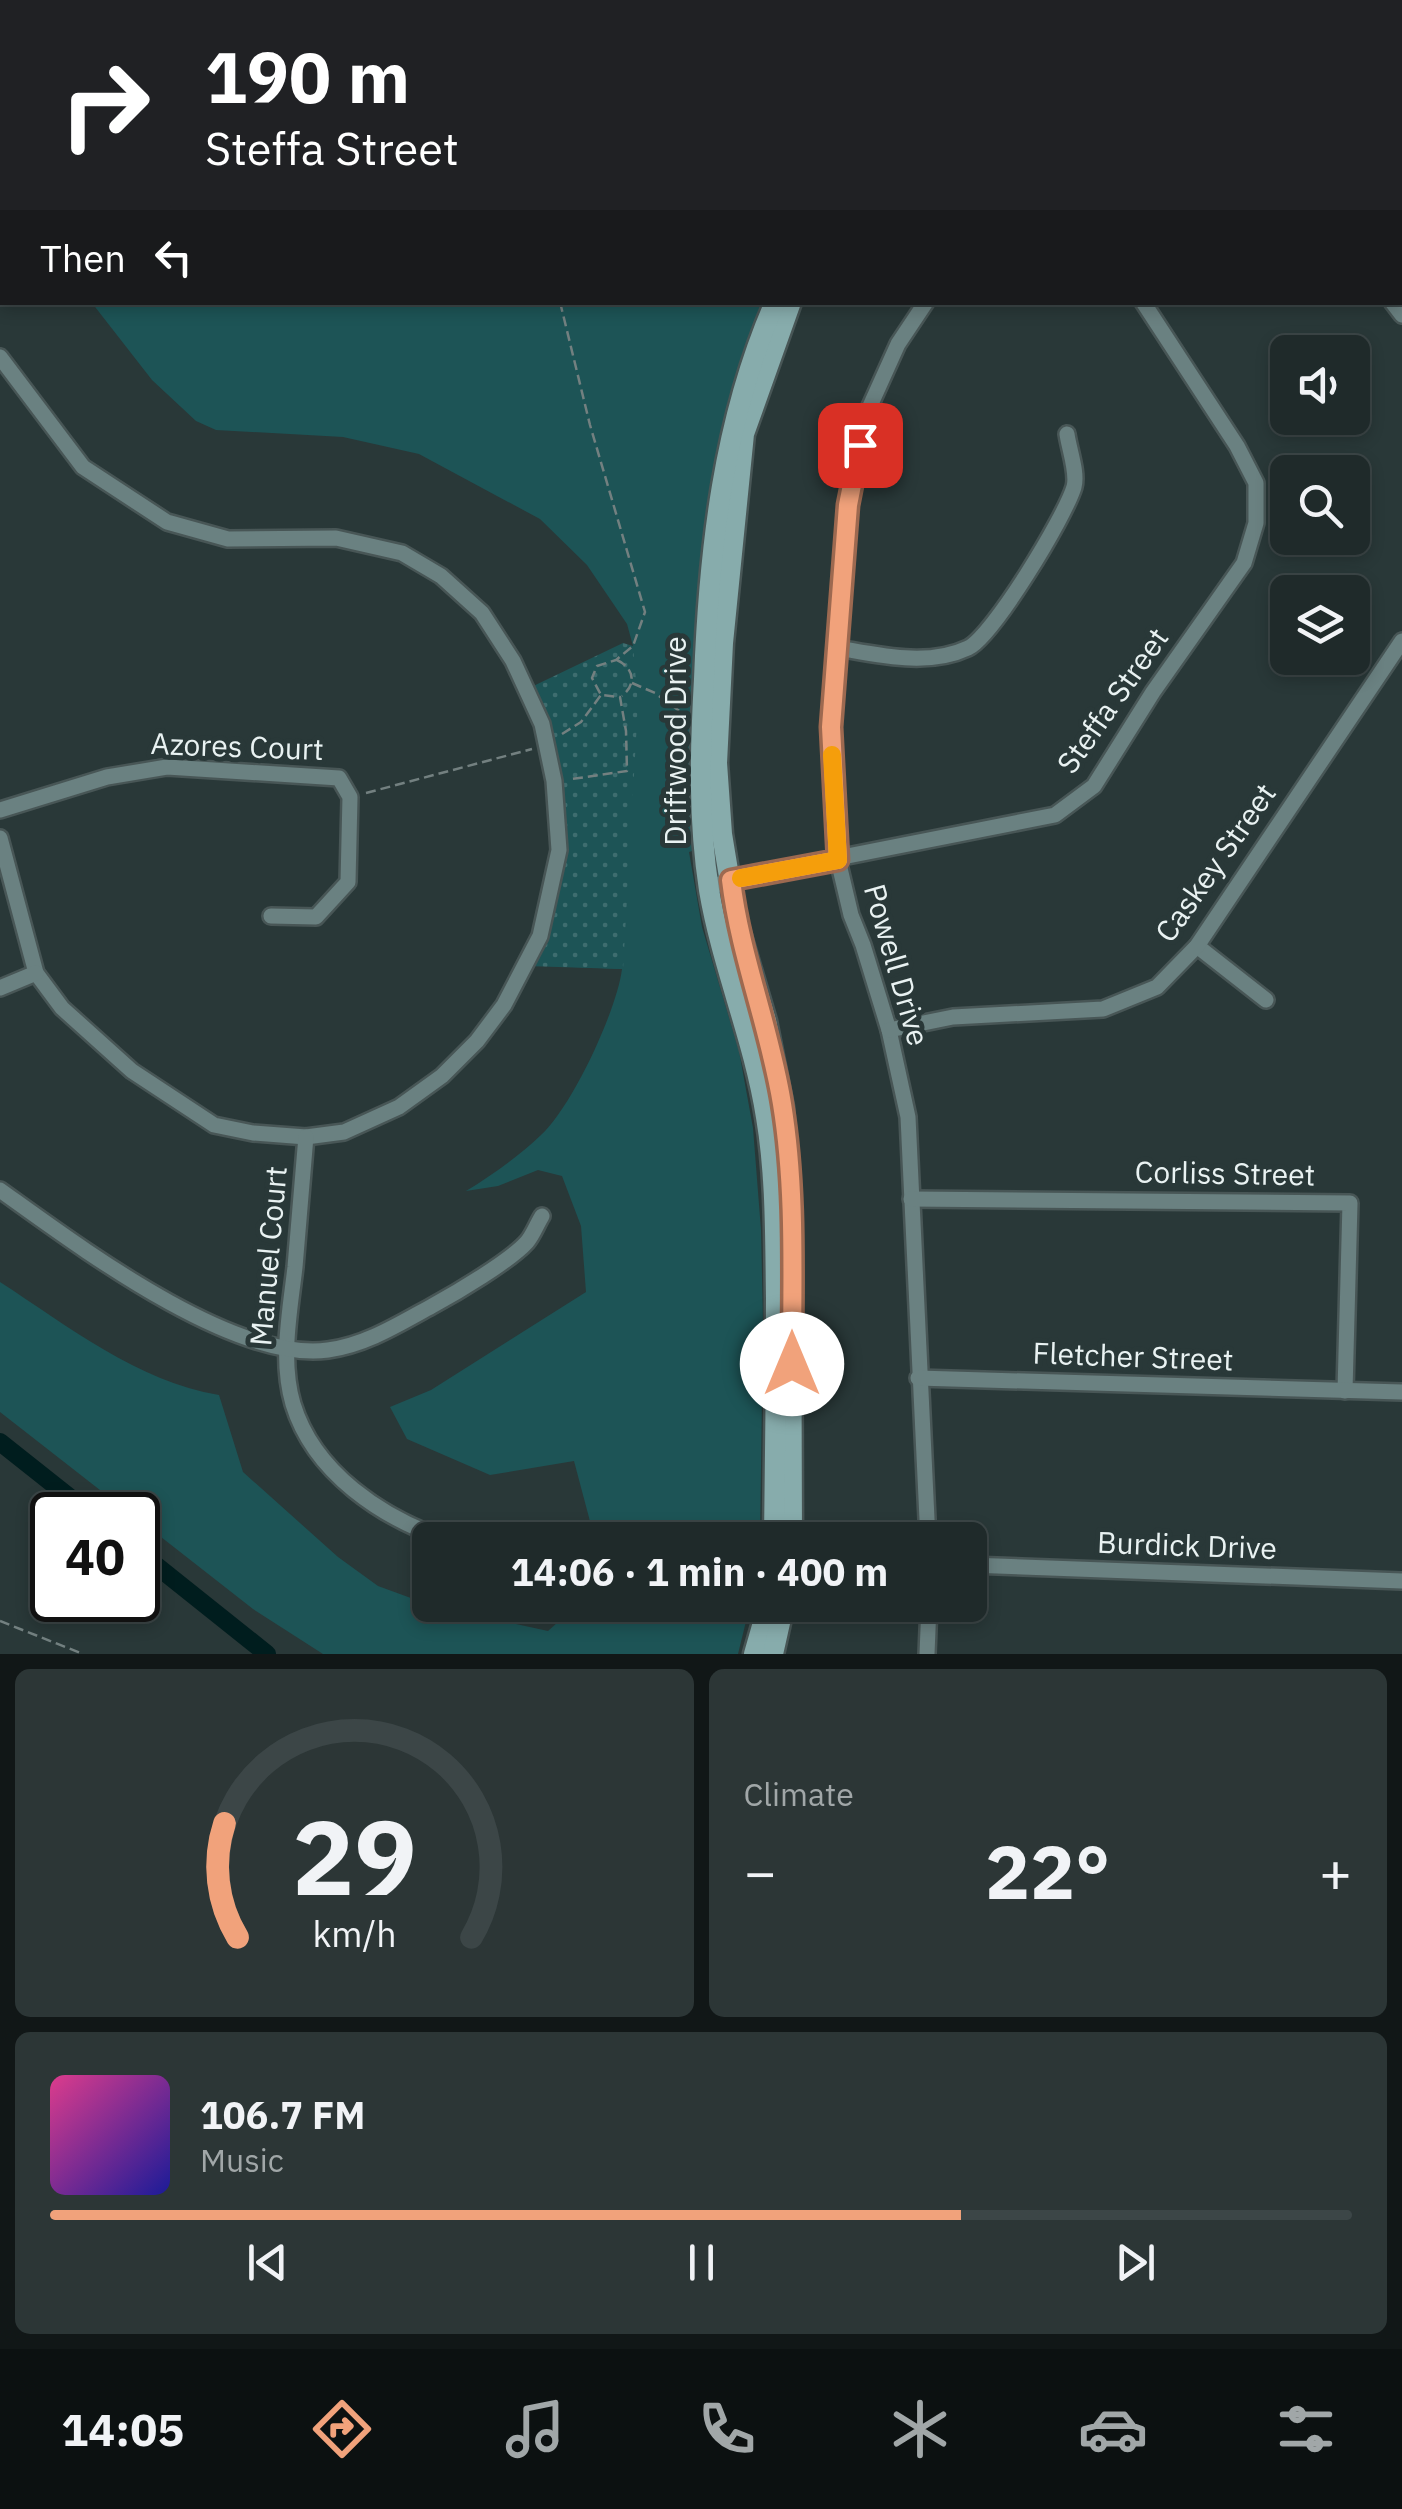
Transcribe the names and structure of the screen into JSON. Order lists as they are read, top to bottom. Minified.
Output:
{"streets":{"street":["Steffa Street","Driftwood Drive","Azores Court","Caskey Street","Powell Drive","Corliss Street","Manuel Court","Fletcher Street","Burdick Drive"]},"crossings":[["Steffa Street","Driftwood Drive"],["Steffa Street","Powell Drive"],["Caskey Street","Powell Drive"],["Powell Drive","Corliss Street"],["Powell Drive","Fletcher Street"],["Corliss Street","Fletcher Street"]],"page":{"turn":["190 m","Steffa Street"],"then":"Then","limit":"40","trip":"14:06 · 1 min · 400 m","tile":"Climate","heat":["−","22°","+"],"song":["106.7 FM","Music"],"tabs":"14:05","gauge":["29","km/h"]}}
